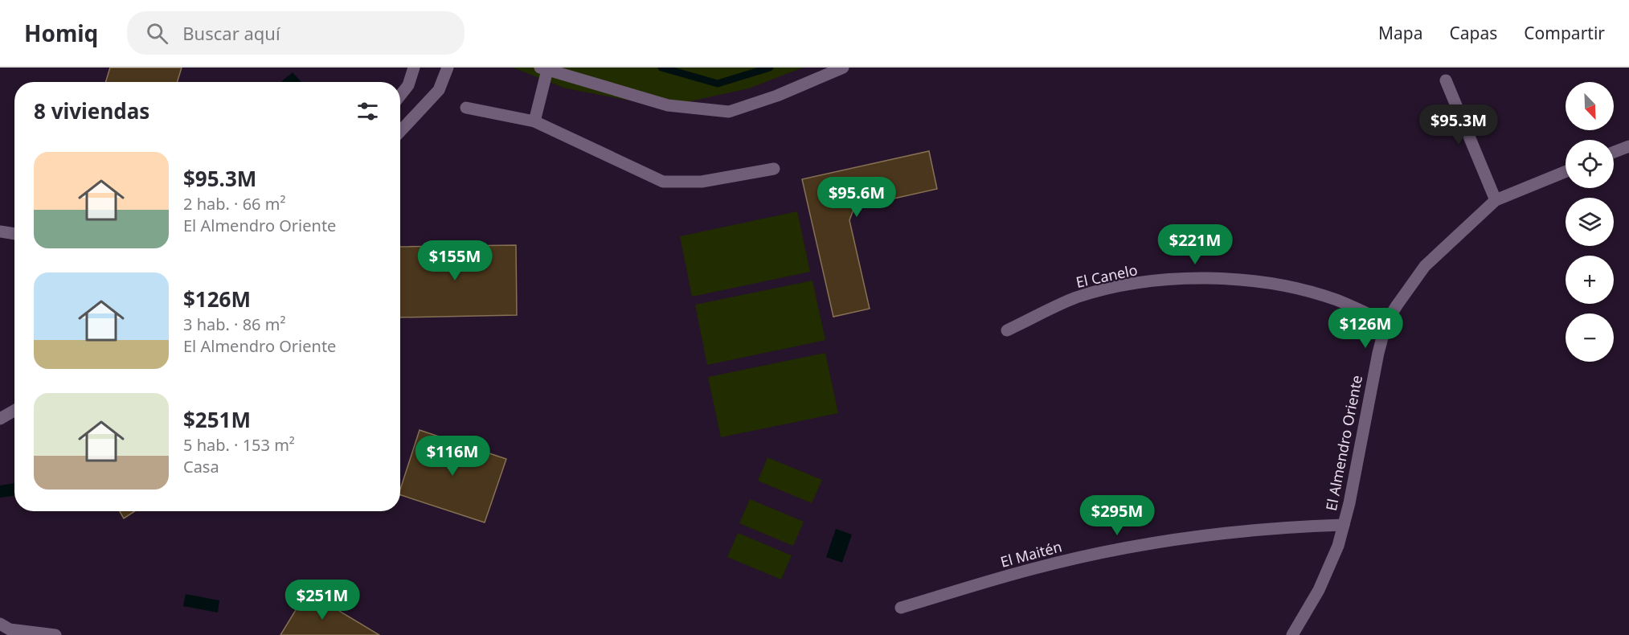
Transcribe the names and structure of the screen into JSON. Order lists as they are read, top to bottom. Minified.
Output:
{"streets":{"street":["El Canelo","El Almendro Oriente","El Maitén"]},"crossings":[["El Canelo","El Almendro Oriente"],["El Almendro Oriente","El Maitén"]],"north":"bottom right","page":{"header":"Homiq","search":"Buscar aquí","nav":["Mapa","Capas","Compartir"],"map_buttons":["+","−"],"heading":"8 viviendas","price":["$95.3M","$95.6M","$221M","$155M","$126M","$116M","$295M","$251M"],"list":[{"name":"$95.3M","note":"2 hab. · 66 m² · El Almendro Oriente"},{"name":"$126M","note":"3 hab. · 86 m² · El Almendro Oriente"},{"name":"$251M","note":"5 hab. · 153 m² · Casa"}]}}
